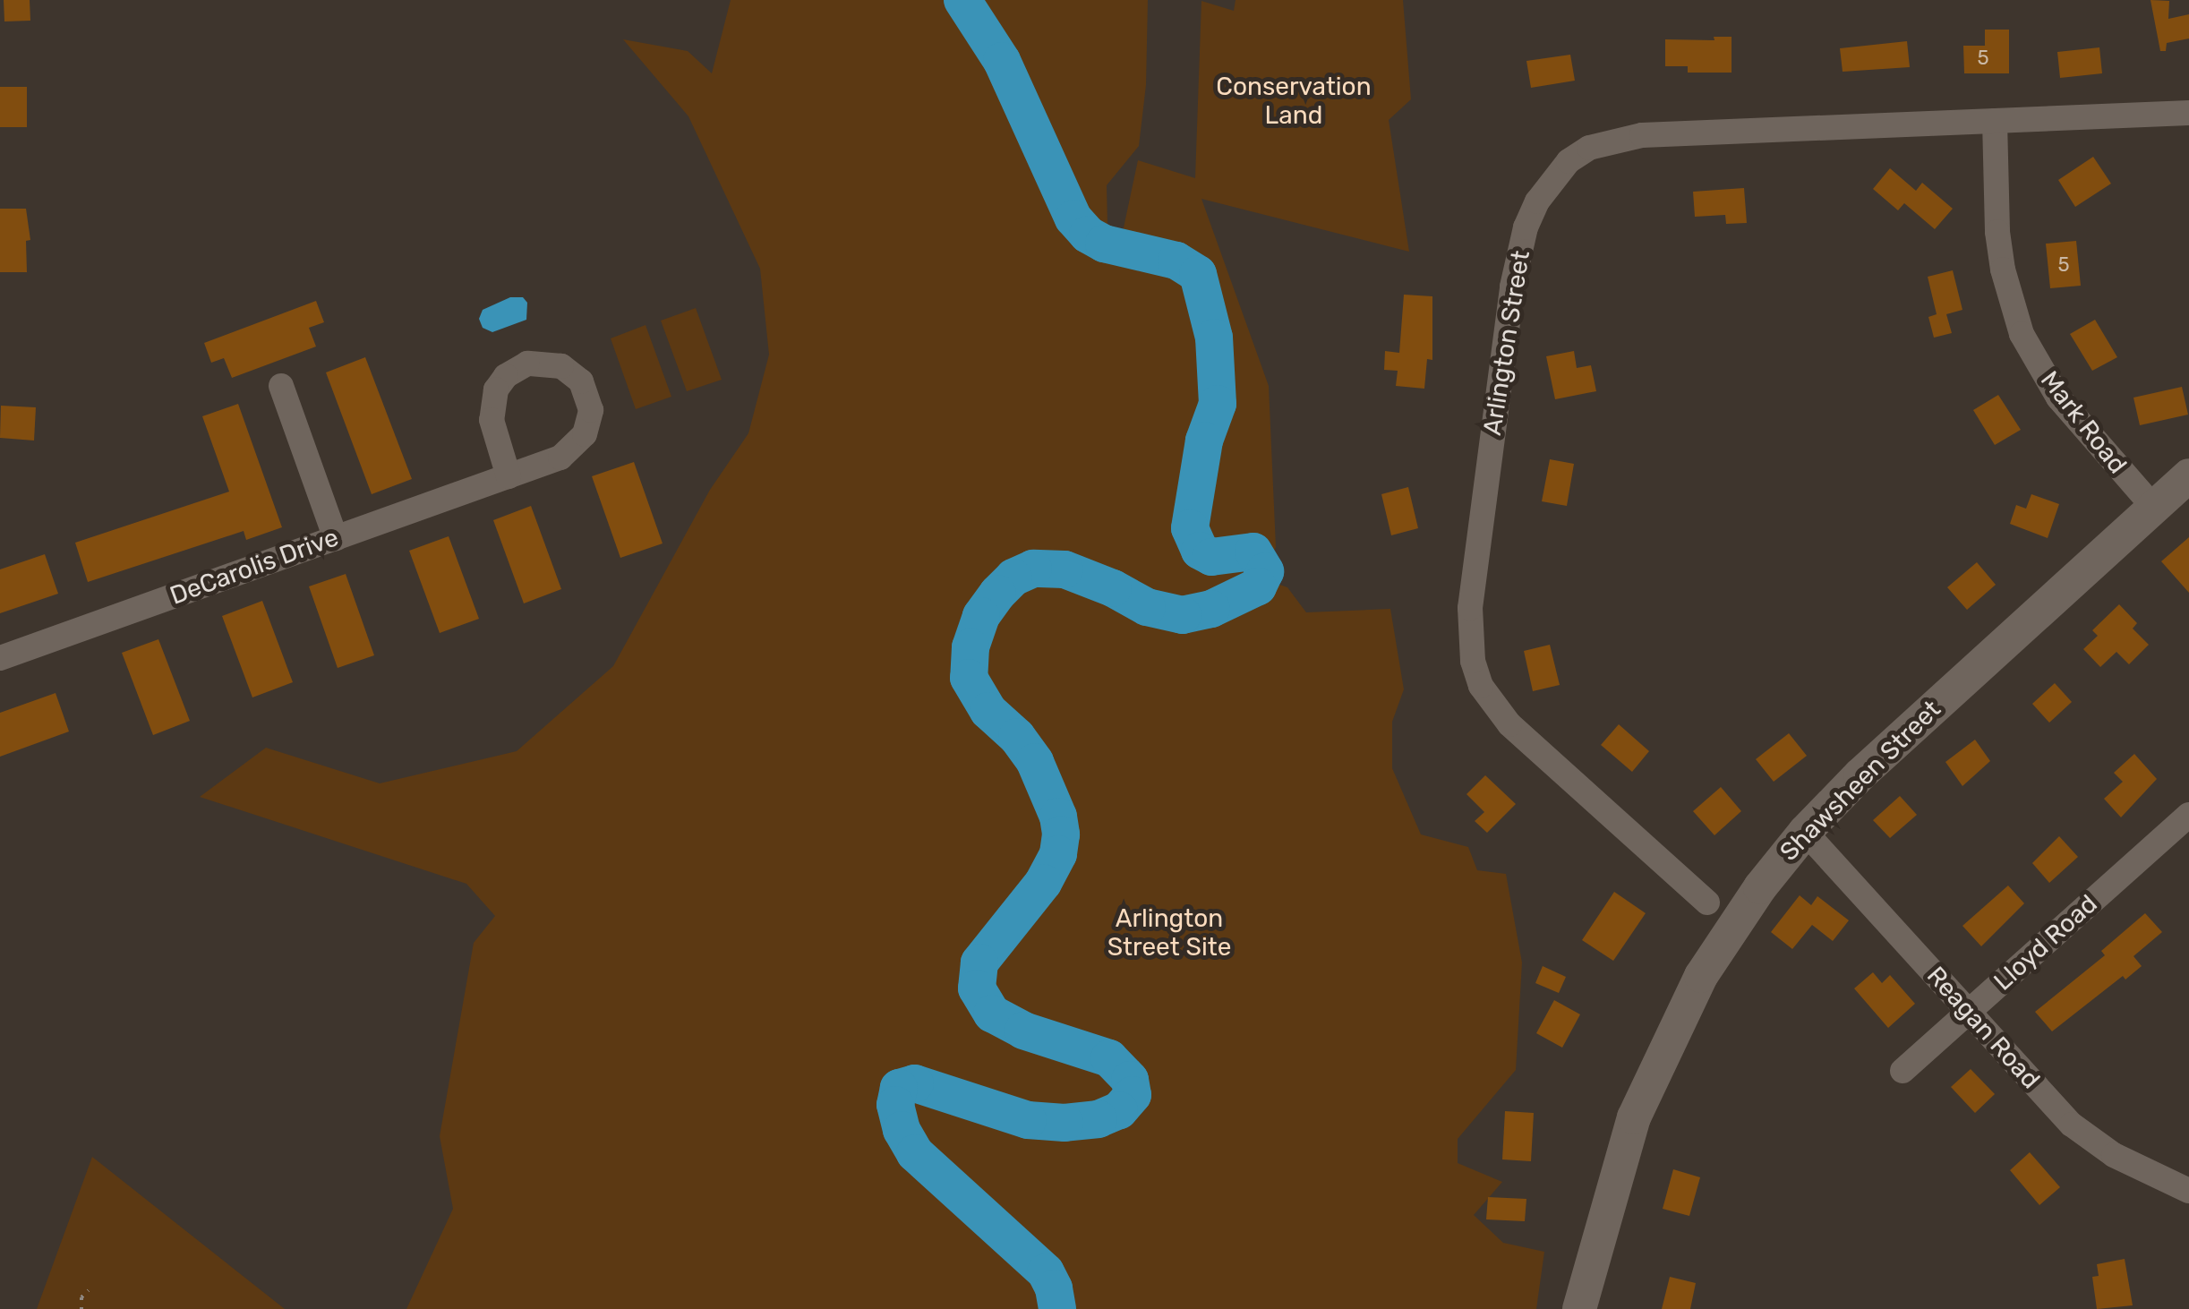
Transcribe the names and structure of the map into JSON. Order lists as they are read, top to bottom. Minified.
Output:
{"streets":{"main road":["Shawsheen Street"],"street":["Arlington Street","Mark Road","DeCarolis Drive","Lloyd Road","Reagan Road"]},"crossings":[["Arlington Street","Mark Road"],["Mark Road","Shawsheen Street"],["Shawsheen Street","Reagan Road"],["Lloyd Road","Reagan Road"]],"parks":["Conservation Land","Arlington Street Site"],"house_numbers":["5","5"]}
